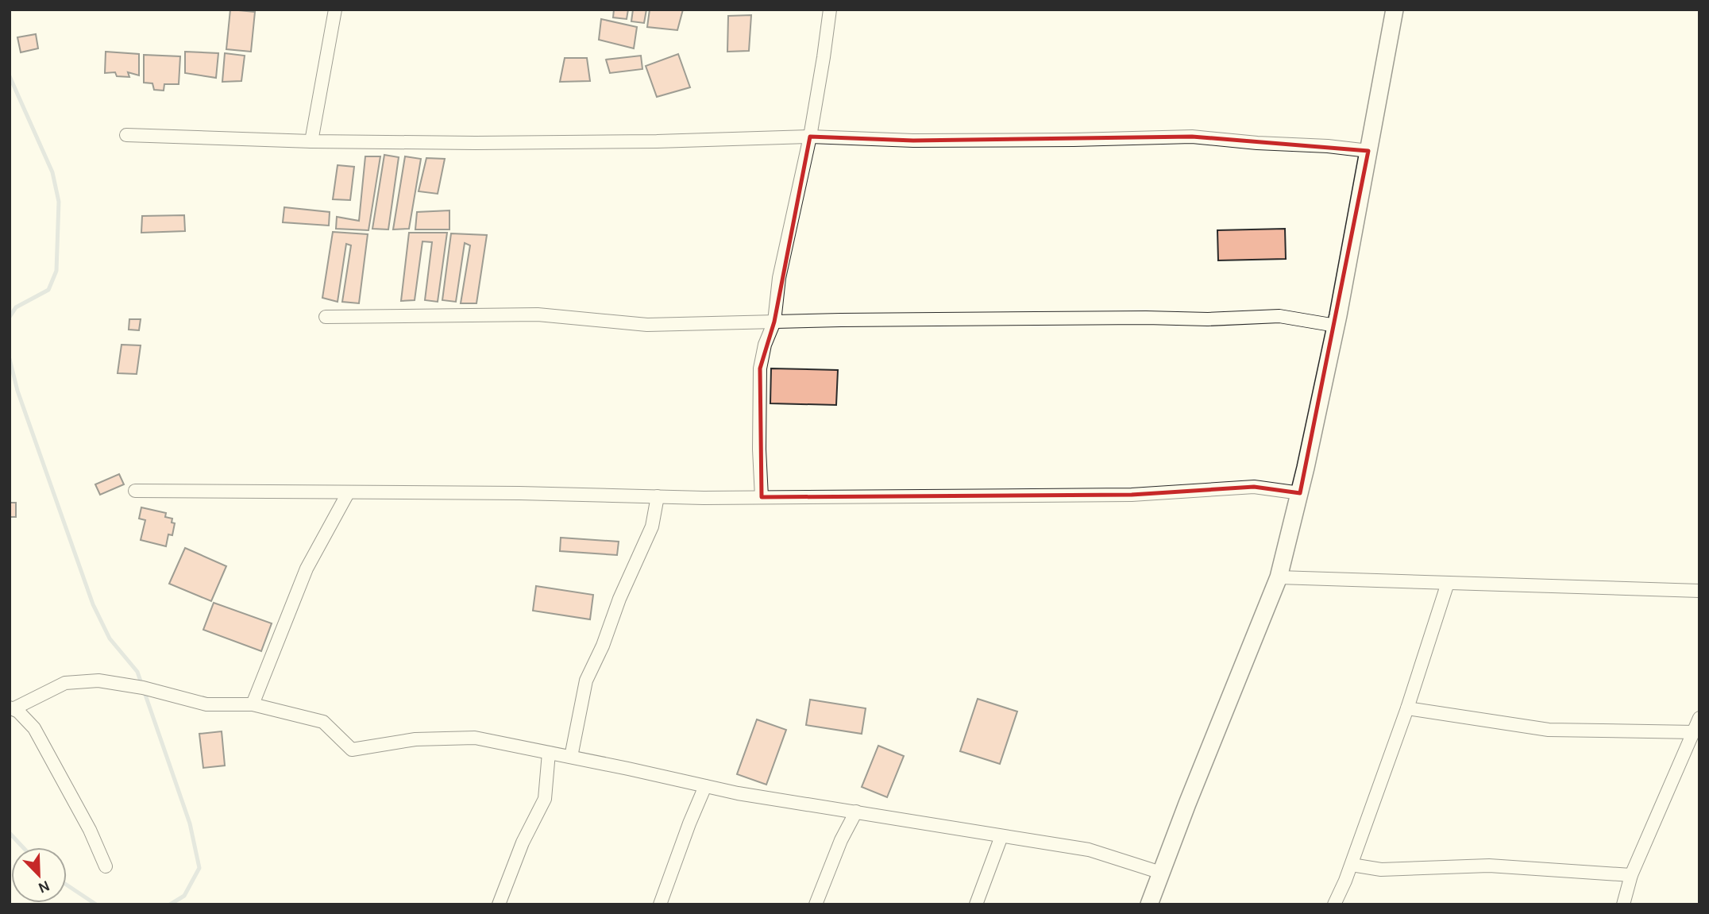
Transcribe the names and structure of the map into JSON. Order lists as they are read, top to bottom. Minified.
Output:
{"north":"bottom right"}
